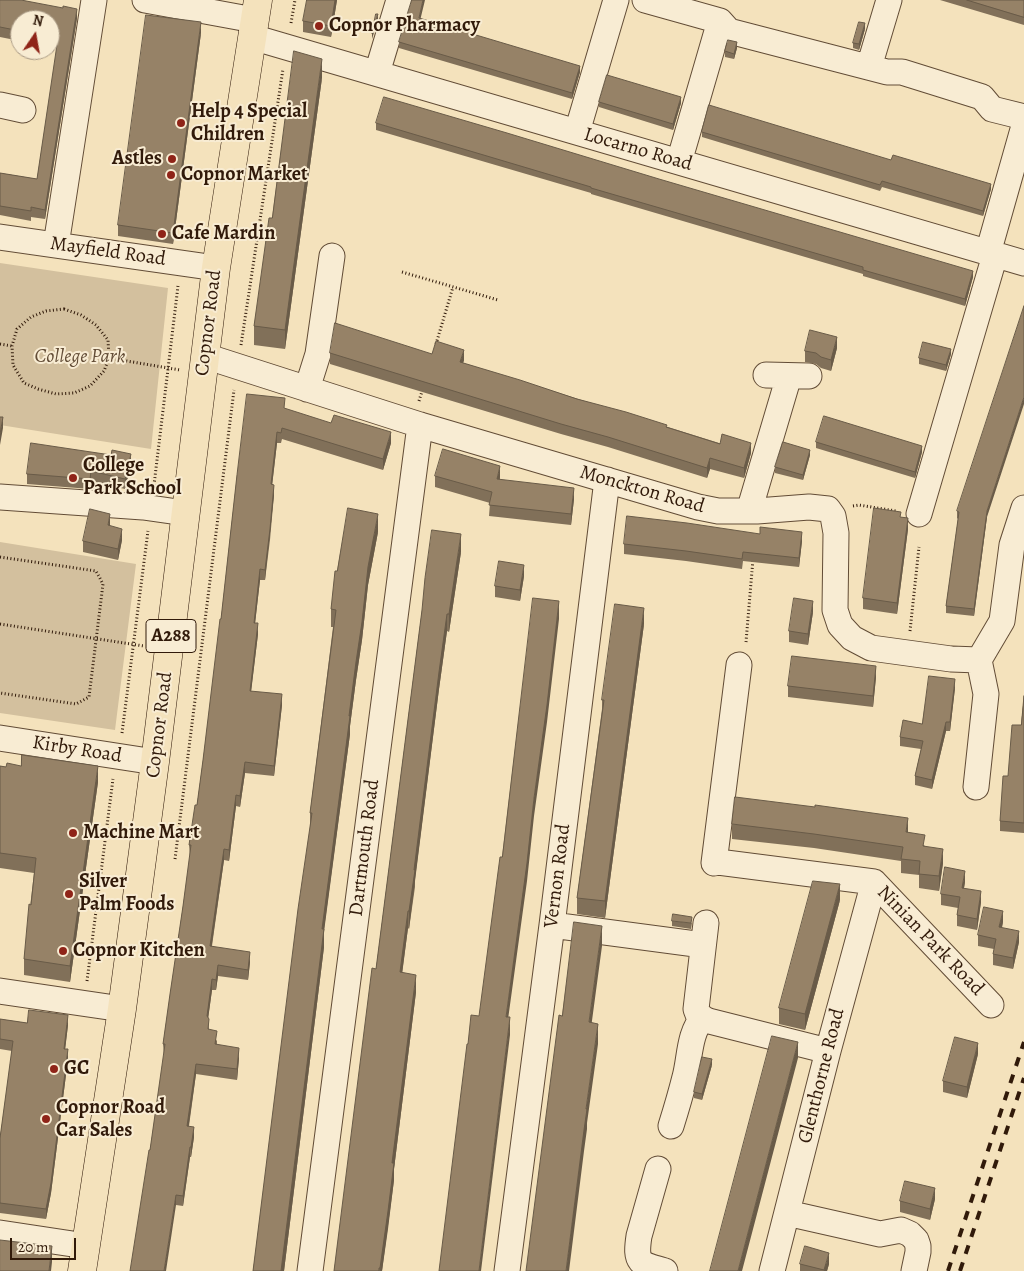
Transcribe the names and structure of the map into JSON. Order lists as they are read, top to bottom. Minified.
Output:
{"streets":{"main road":["Copnor Road","A288"],"street":["Locarno Road","Mayfield Road","Monckton Road","Kirby Road","Dartmouth Road","Vernon Road","Ninian Park Road","Glenthorne Road"]},"crossings":[["Locarno Road","Copnor Road"],["Mayfield Road","Copnor Road"],["Copnor Road","Monckton Road"],["Copnor Road","Kirby Road"],["Monckton Road","Dartmouth Road"],["Monckton Road","Vernon Road"],["Ninian Park Road","Glenthorne Road"]],"parks":["College Park"],"places":["Copnor Pharmacy","Help 4 Special Children","Astles","Copnor Market","Cafe Mardin","College Park School","Machine Mart","Silver Palm Foods","Copnor Kitchen","GC","Copnor Road Car Sales"],"scale_bar":"20 m","north":"top"}
